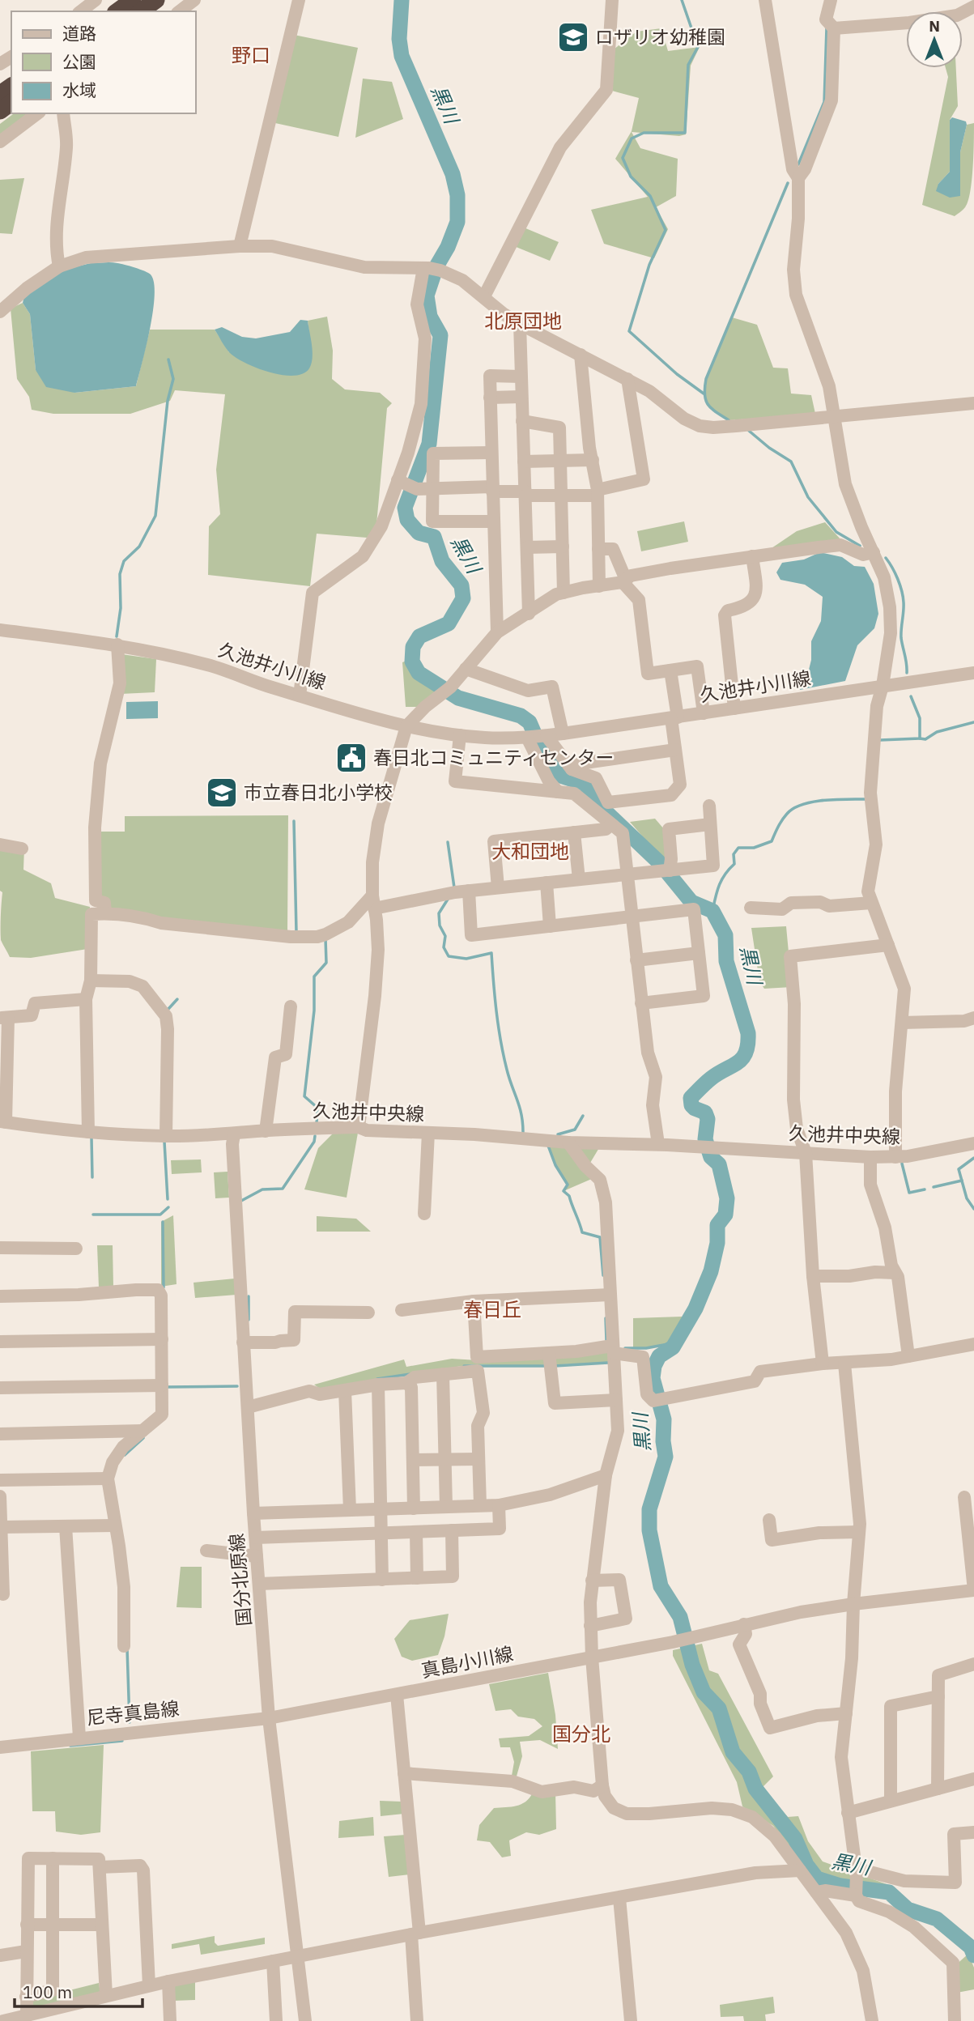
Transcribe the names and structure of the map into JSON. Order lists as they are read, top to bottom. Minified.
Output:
{"streets":{"street":["久池井小川線","久池井中央線","国分北原線","真島小川線","尼寺真島線"]},"crossings":[["久池井中央線","国分北原線"],["国分北原線","真島小川線"],["国分北原線","尼寺真島線"],["真島小川線","尼寺真島線"]],"districts":["野口","北原団地","大和団地","春日丘","国分北"],"water":["黒川"],"places":{"school or university":["ロザリオ幼稚園","市立春日北小学校"],"public building":["春日北コミュニティセンター"]},"legend":["道路","公園","水域"],"scale_bar":"100 m","north":"top"}
